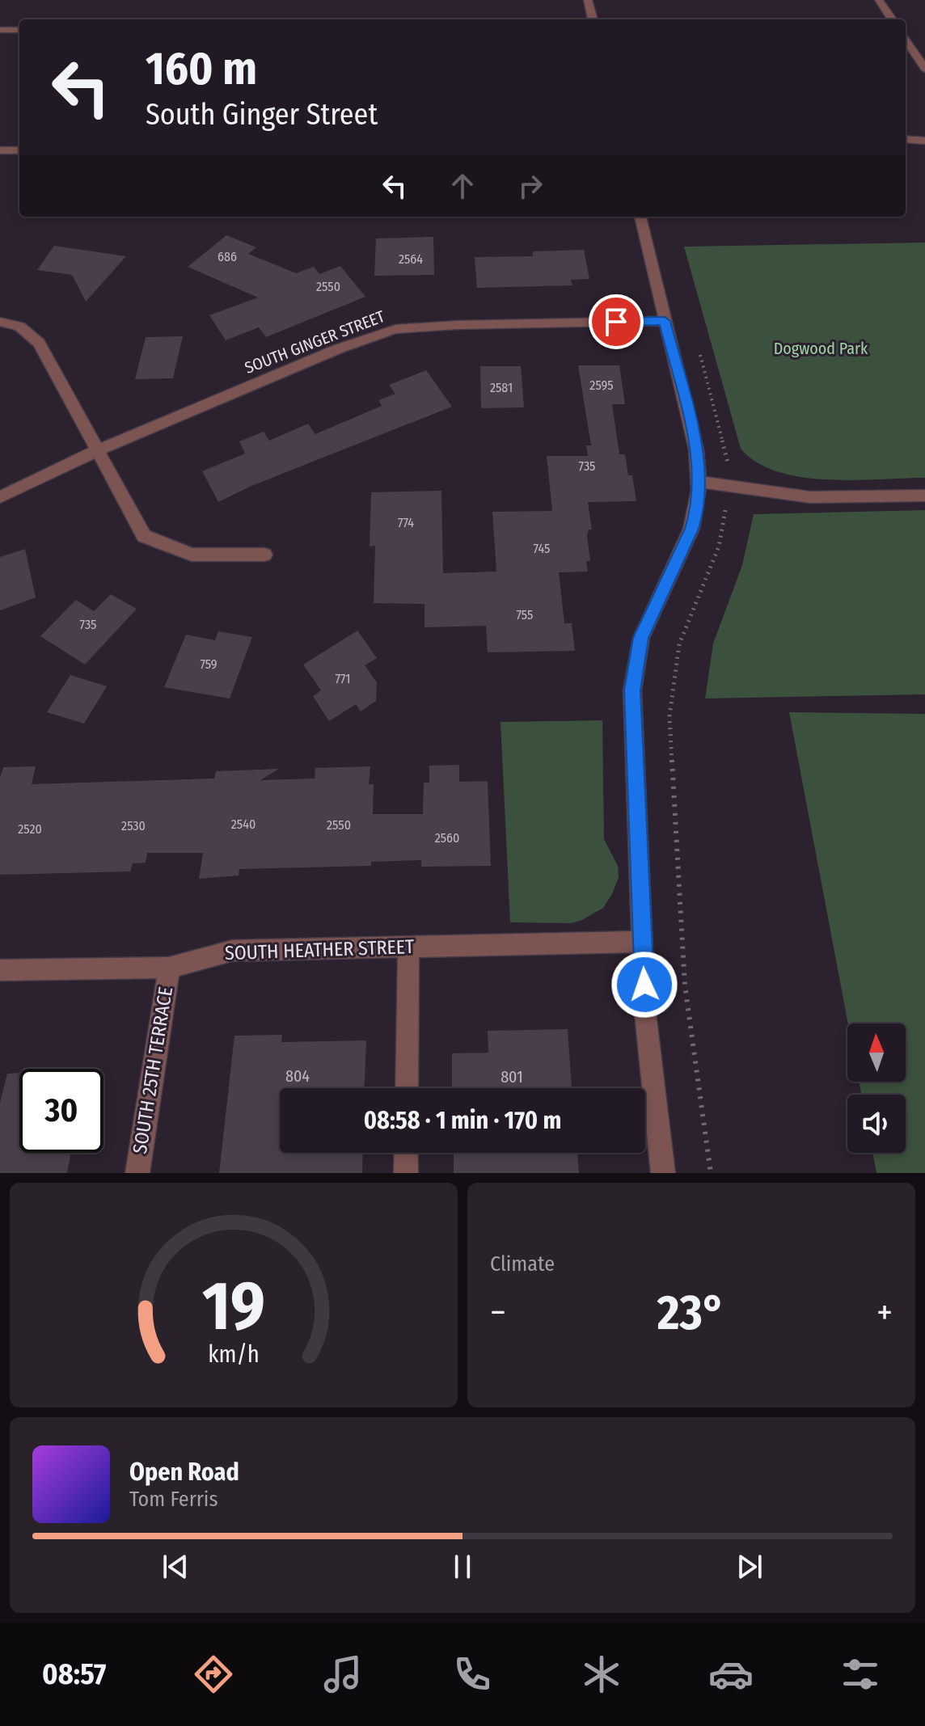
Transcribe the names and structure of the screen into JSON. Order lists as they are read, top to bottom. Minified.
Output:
{"streets":{"street":["SOUTH GINGER STREET","SOUTH HEATHER STREET","SOUTH 25TH TERRACE"]},"crossings":[["SOUTH HEATHER STREET","SOUTH 25TH TERRACE"]],"parks":["Dogwood Park"],"house_numbers":["686","2564","2550","2595","2581","735","774","745","755","735","759","771","2540","2550","2530","2520","2560","804","801"],"north":"top","page":{"turn":["160 m","South Ginger Street"],"limit":"30","trip":"08:58 · 1 min · 170 m","tile":"Climate","heat":["−","23°","+"],"song":["Open Road","Tom Ferris"],"tabs":"08:57","gauge":["19","km/h"]}}
